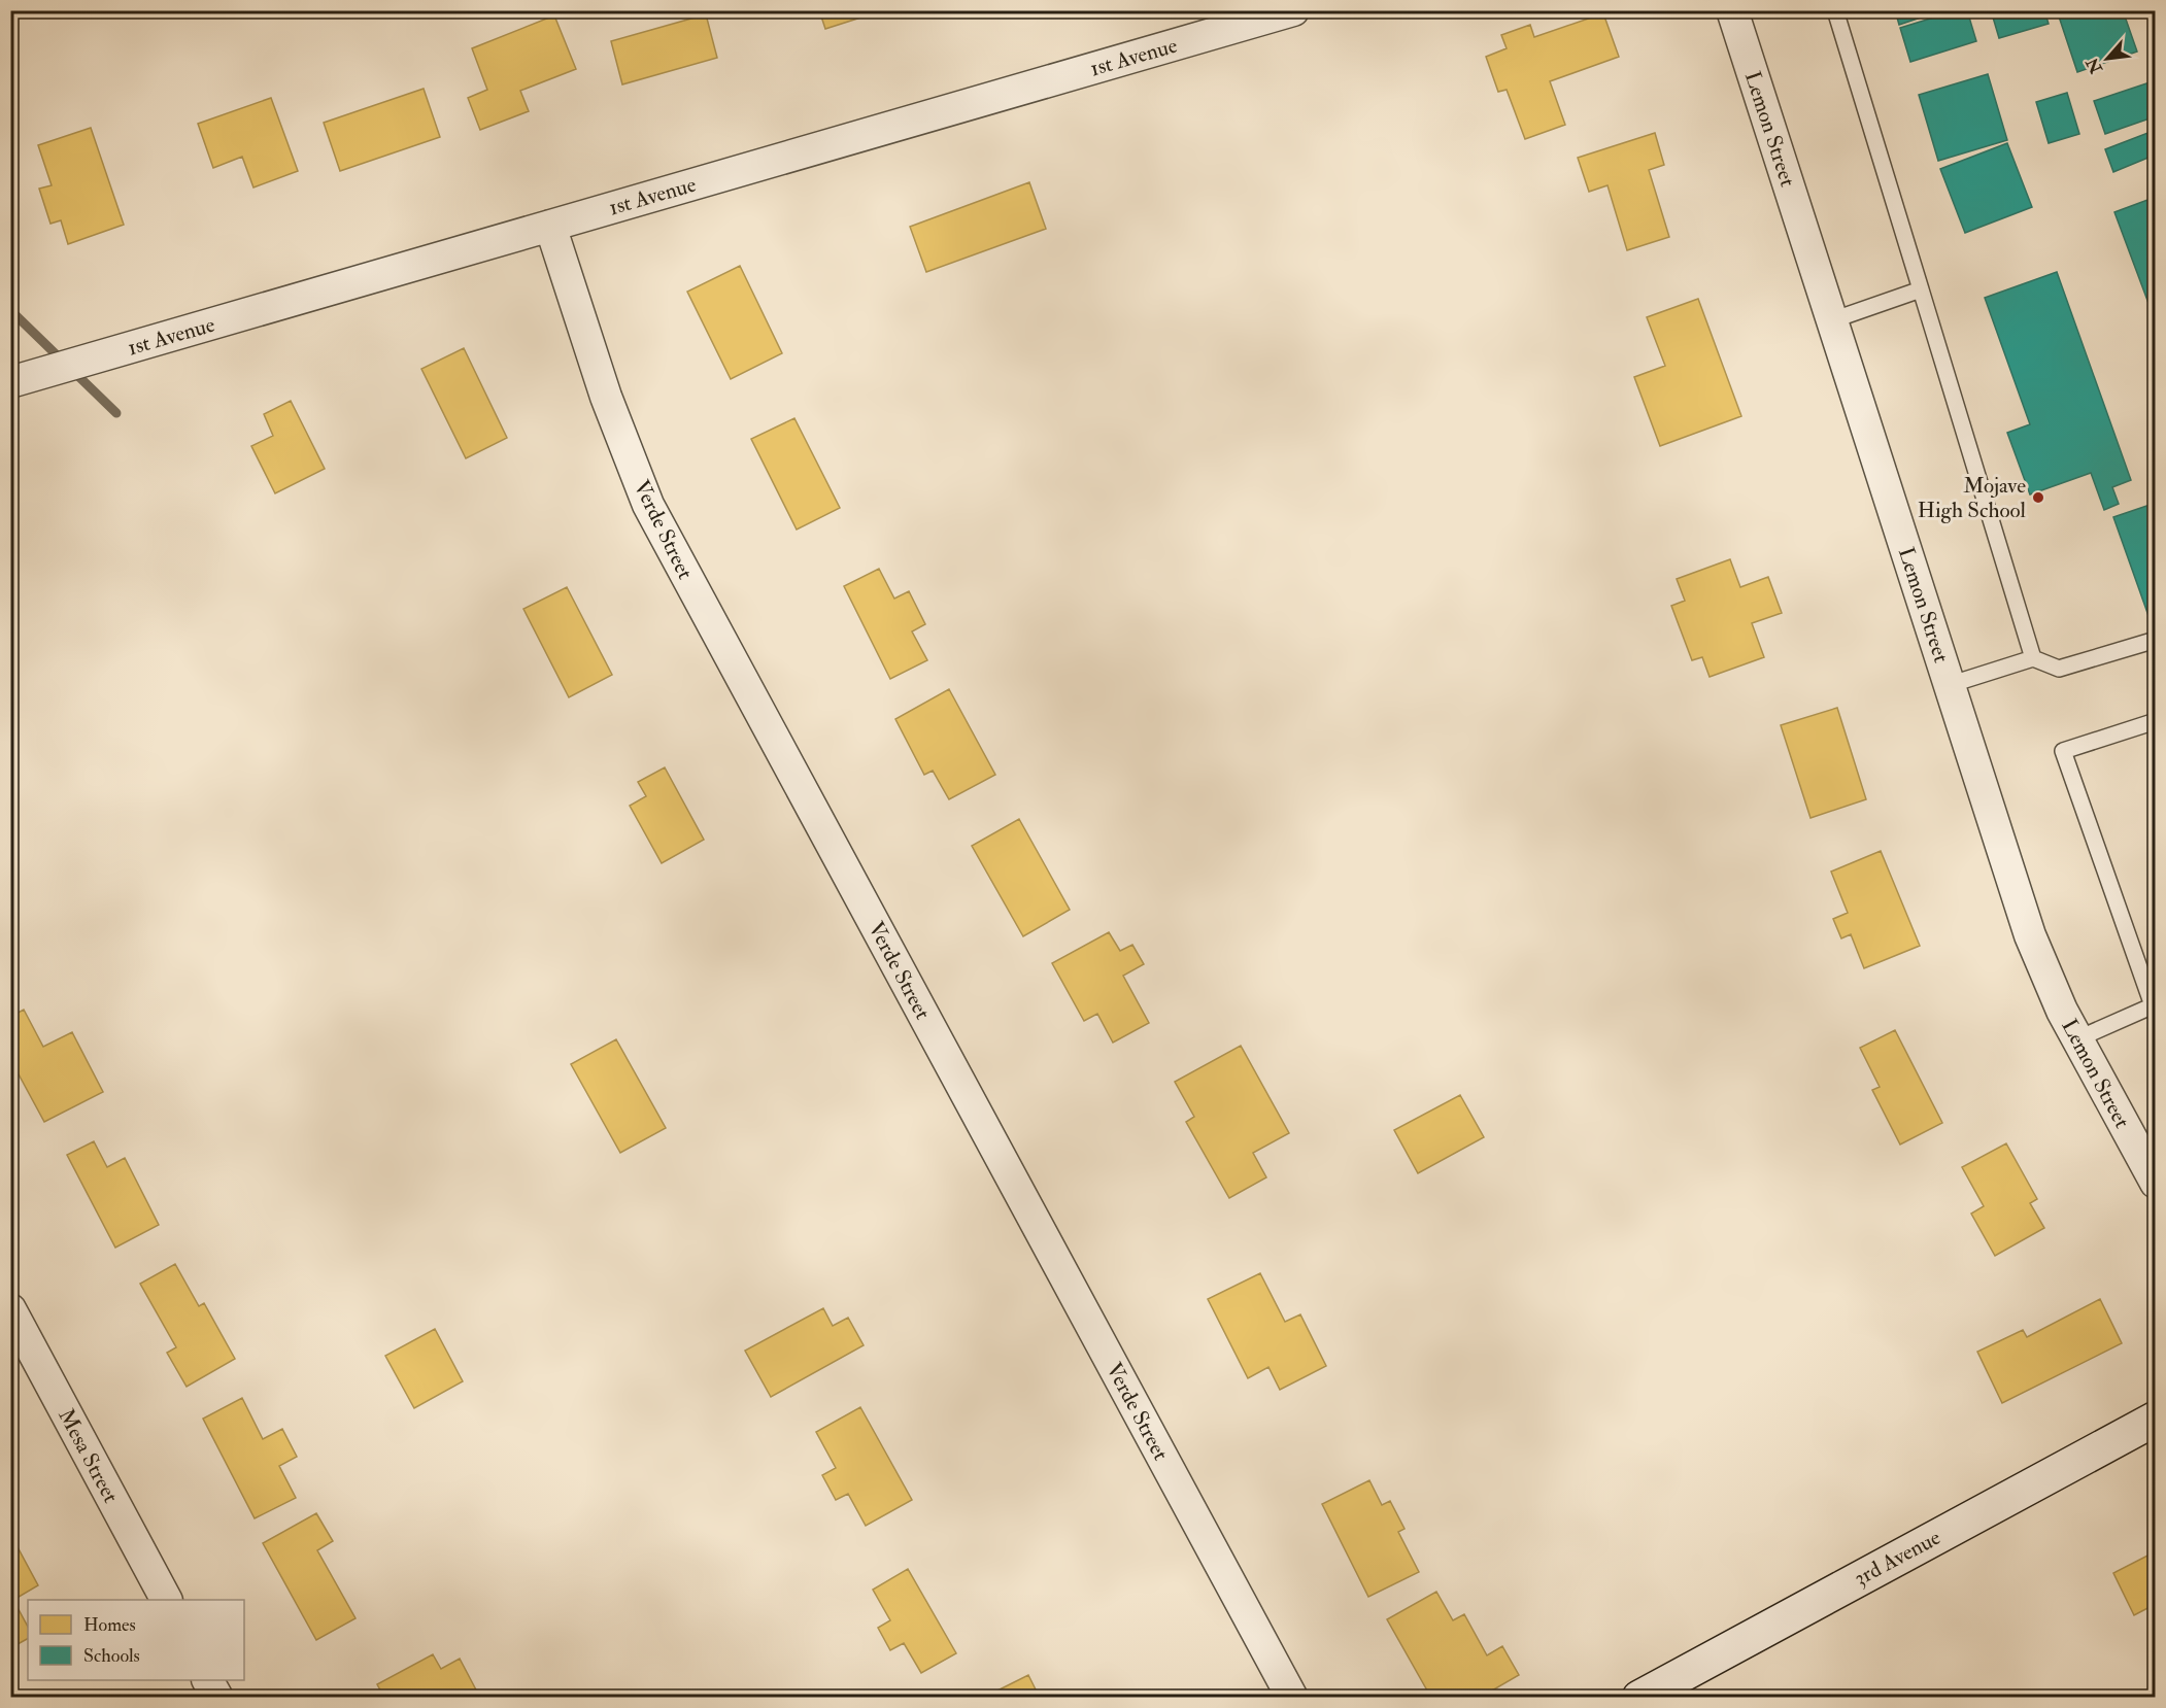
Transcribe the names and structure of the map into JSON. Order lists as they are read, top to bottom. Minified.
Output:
{"streets":{"street":["1st Avenue","Lemon Street","Verde Street","Mesa Street","3rd Avenue"]},"crossings":[["1st Avenue","Verde Street"]],"places":["Mojave High School"],"legend":["Homes","Schools"],"north":"bottom left"}
